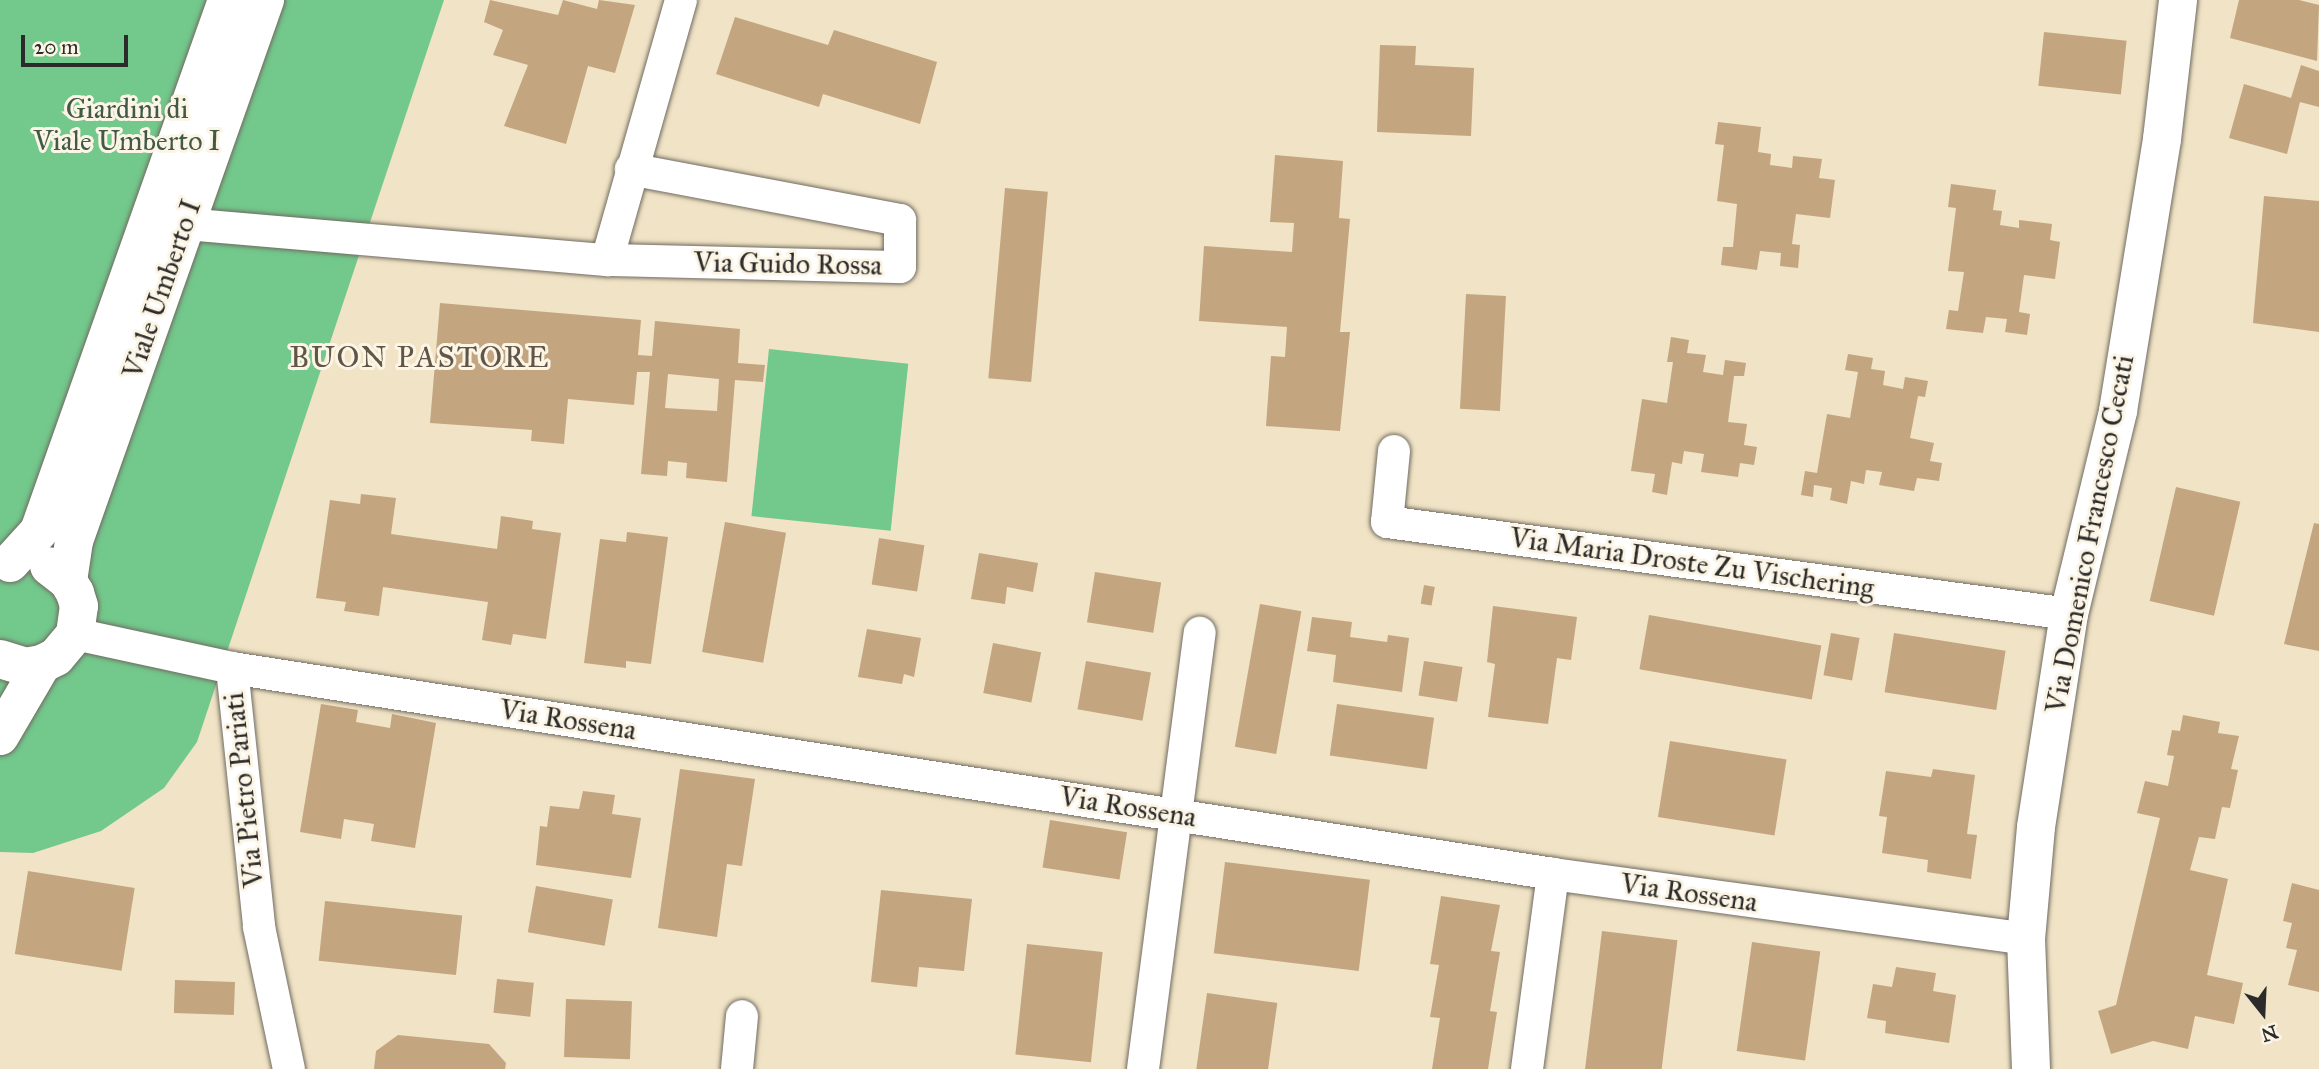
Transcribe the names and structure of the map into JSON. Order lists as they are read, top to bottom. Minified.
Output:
{"streets":{"main road":["Viale Umberto I","Via Domenico Francesco Cecati"],"street":["Via Guido Rossa","Via Maria Droste Zu Vischering","Via Rossena","Via Pietro Pariati"]},"crossings":[["Via Guido Rossa","Viale Umberto I"],["Via Domenico Francesco Cecati","Via Maria Droste Zu Vischering"],["Via Domenico Francesco Cecati","Via Rossena"],["Via Rossena","Via Pietro Pariati"]],"districts":["BUON PASTORE"],"parks":["Giardini di Viale Umberto I"],"scale_bar":"20 m","north":"bottom"}
